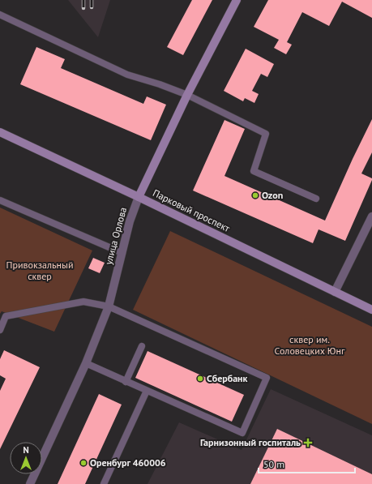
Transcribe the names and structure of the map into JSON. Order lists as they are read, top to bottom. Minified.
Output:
{"streets":{"main road":["Парковый проспект","улица Орлова"]},"crossings":[["Парковый проспект","улица Орлова"]],"parks":["Привокзальный сквер","сквер им. Соловецких Юнг"],"places":{"other":["Ozon","Сбербанк","Оренбург 460006"],"health":["Гарнизонный госпиталь"]},"scale_bar":"50 m","north":"top"}
